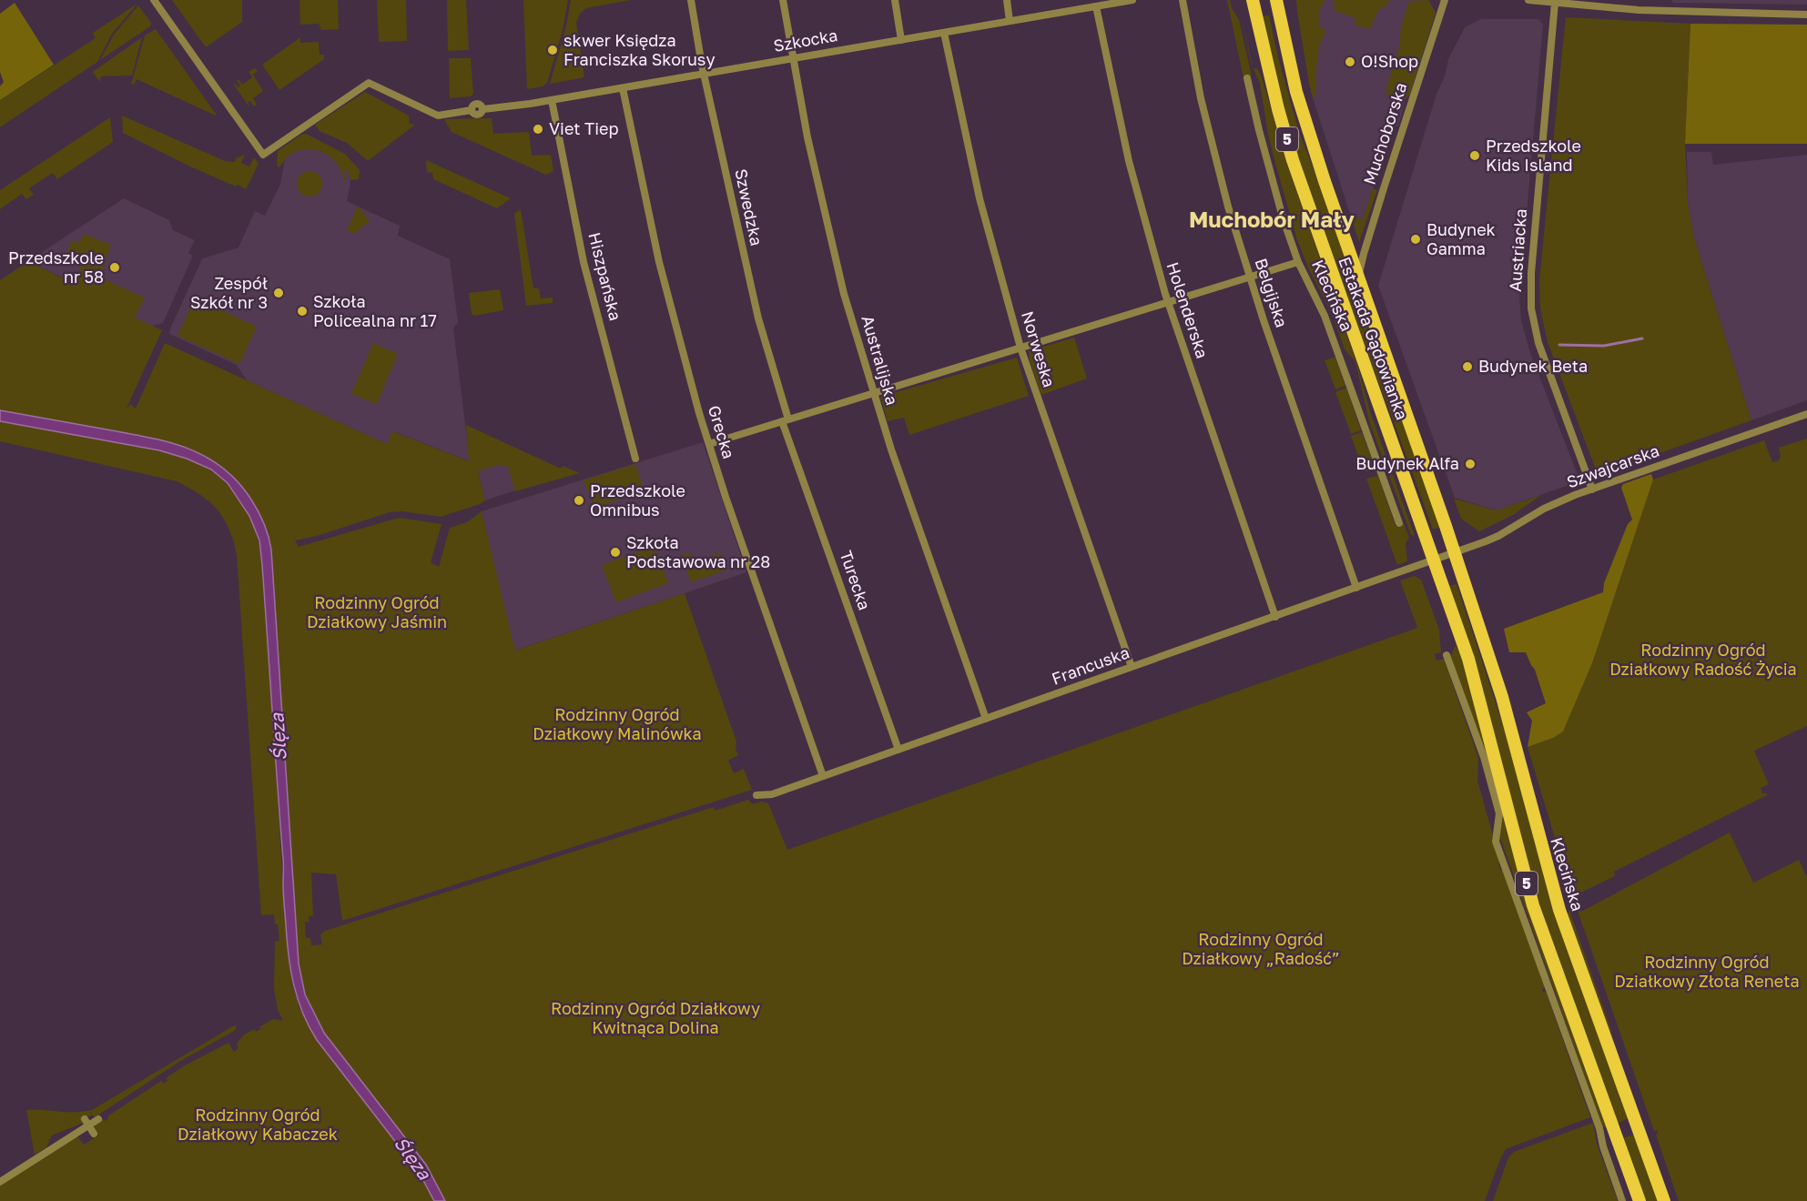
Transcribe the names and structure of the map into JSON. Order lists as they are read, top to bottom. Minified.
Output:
{"streets":{"main road":["5","Klecińska","Estakada Gądowianka"],"street":["Szkocka","Muchoborska","Szwedzka","Austriacka","Hiszpańska","Belgijska","Holenderska","Norweska","Australijska","Grecka","Szwajcarska","Turecka","Francuska"]},"crossings":[["Szkocka","Szwedzka"],["Szkocka","Hiszpańska"],["Szkocka","Holenderska"],["Szkocka","Norweska"],["Szkocka","Australijska"],["Szkocka","Grecka"],["Muchoborska","Estakada Gądowianka"],["5","Estakada Gądowianka"],["5","Szwajcarska"],["5","Francuska"],["Szwedzka","Turecka"],["Austriacka","Szwajcarska"],["Belgijska","Francuska"],["Klecińska","Estakada Gądowianka"],["Klecińska","Szwajcarska"],["Holenderska","Francuska"],["Estakada Gądowianka","Szwajcarska"],["Estakada Gądowianka","Francuska"],["Norweska","Francuska"],["Australijska","Francuska"],["Grecka","Francuska"],["Szwajcarska","Francuska"],["Turecka","Francuska"]],"districts":["Muchobór Mały"],"water":["Ślęza"],"parks":["Rodzinny Ogród Działkowy Jaśmin","Rodzinny Ogród Działkowy Radość Życia","Rodzinny Ogród Działkowy Malinówka","Rodzinny Ogród Działkowy „Radość”","Rodzinny Ogród Działkowy Złota Reneta","Rodzinny Ogród Działkowy Kwitnąca Dolina","Rodzinny Ogród Działkowy Kabaczek"],"places":["skwer Księdza Franciszka Skorusy","O!Shop","Viet Tiep","Przedszkole Kids Island","Budynek Gamma","Przedszkole nr 58","Zespół Szkół nr 3","Szkoła Policealna nr 17","Budynek Beta","Budynek Alfa","Przedszkole Omnibus","Szkoła Podstawowa nr 28"]}
